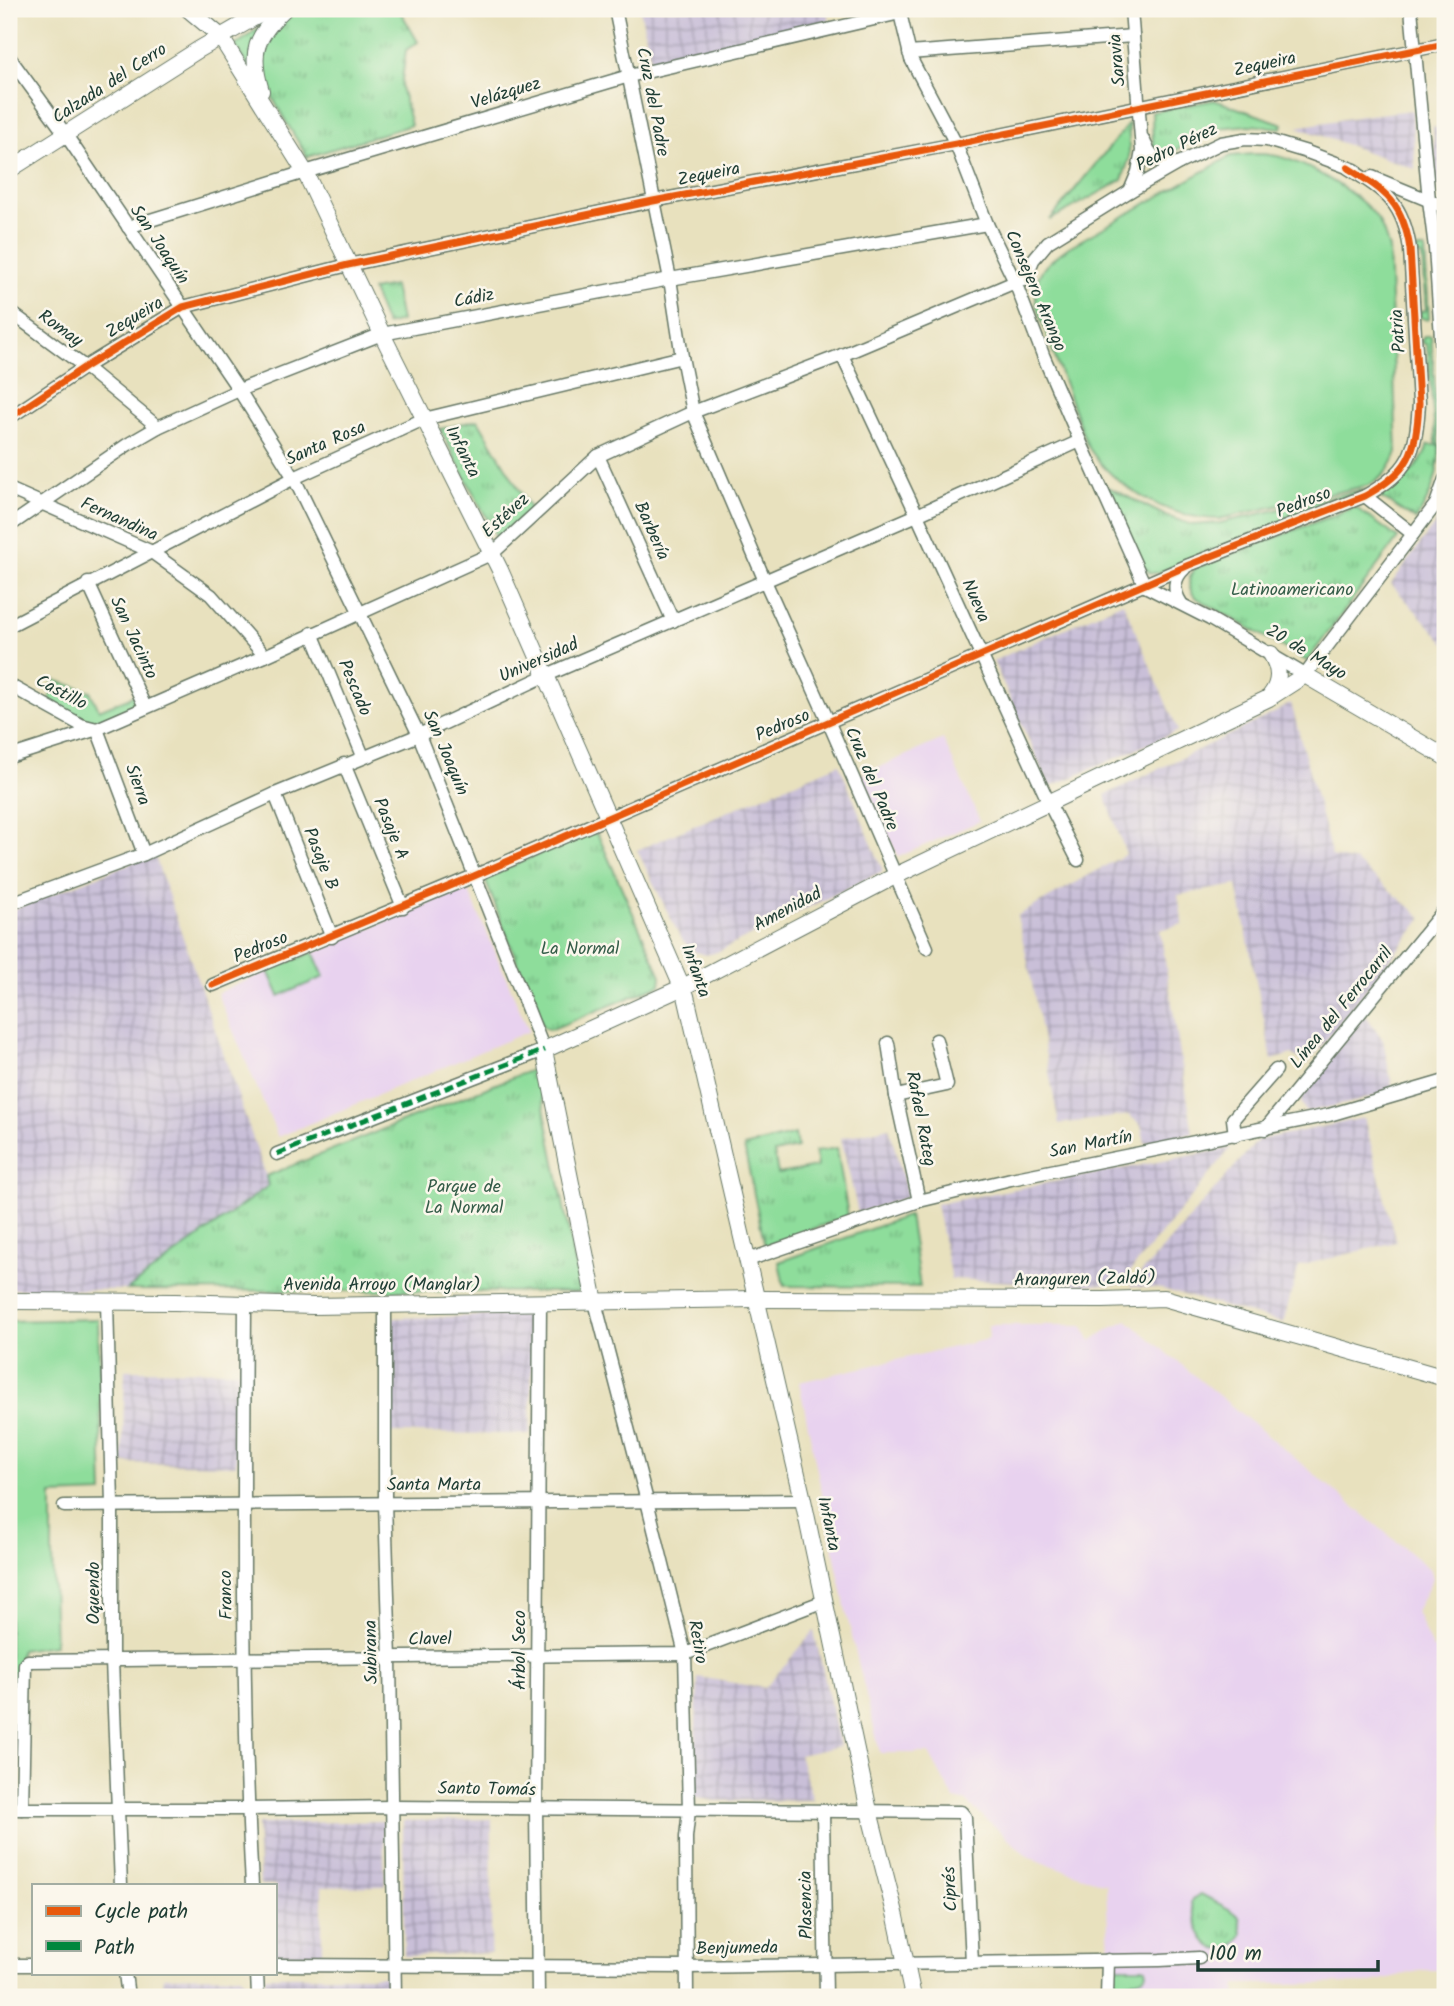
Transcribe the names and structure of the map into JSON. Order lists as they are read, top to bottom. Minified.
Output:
{"streets":{"main road":["Calzada del Cerro","San Joaquín","Infanta","20 de Mayo","Amenidad","Aranguren (Zaldó)","Avenida Arroyo (Manglar)"],"street":["Saravia","Zequeira","Velázquez","Cruz del Padre","Pedro Pérez","Consejero Arango","Cádiz","Romay","Patria","Santa Rosa","Pedroso","Estévez","Fernandina","Barbería","Nueva","San Jacinto","Universidad","Pescado","Castillo","Sierra","Pasaje A","Pasaje B","Línea del Ferrocarril","Rafael Rateg","San Martín","Santa Marta","Oquendo","Franco","Clavel","Retiro","Árbol Seco","Subirana","Santo Tomás","Ciprés","Plasencia","Benjumeda"]},"crossings":[["Saravia","Zequeira"],["Saravia","Pedro Pérez"],["Zequeira","Cruz del Padre"],["Zequeira","San Joaquín"],["Zequeira","Consejero Arango"],["Zequeira","Romay"],["Zequeira","Infanta"],["Calzada del Cerro","San Joaquín"],["Calzada del Cerro","Infanta"],["Velázquez","Cruz del Padre"],["Velázquez","San Joaquín"],["Velázquez","Consejero Arango"],["Velázquez","Infanta"],["Cruz del Padre","Cádiz"],["Cruz del Padre","Santa Rosa"],["Cruz del Padre","Pedroso"],["Cruz del Padre","Estévez"],["Cruz del Padre","Universidad"],["Cruz del Padre","Amenidad"],["Pedro Pérez","Consejero Arango"],["Pedro Pérez","Patria"],["Pedro Pérez","Estévez"],["San Joaquín","Cádiz"],["San Joaquín","Santa Rosa"],["San Joaquín","Pedroso"],["San Joaquín","Estévez"],["San Joaquín","Universidad"],["San Joaquín","Amenidad"],["San Joaquín","Avenida Arroyo (Manglar)"],["San Joaquín","Retiro"],["Consejero Arango","Cádiz"],["Consejero Arango","Pedroso"],["Consejero Arango","Estévez"],["Consejero Arango","20 de Mayo"],["Consejero Arango","Universidad"],["Cádiz","Romay"],["Cádiz","Infanta"],["Cádiz","Fernandina"],["Patria","Pedroso"],["Santa Rosa","Infanta"],["Santa Rosa","Fernandina"],["Santa Rosa","San Jacinto"],["Infanta","Pedroso"],["Infanta","Estévez"],["Infanta","Universidad"],["Infanta","Amenidad"],["Infanta","San Martín"],["Infanta","Aranguren (Zaldó)"],["Infanta","Avenida Arroyo (Manglar)"],["Infanta","Santa Marta"],["Infanta","Clavel"],["Infanta","Santo Tomás"],["Infanta","Benjumeda"],["Pedroso","Nueva"],["Pedroso","20 de Mayo"],["Pedroso","Pasaje A"],["Pedroso","Pasaje B"],["Estévez","Fernandina"],["Estévez","Barbería"],["Estévez","Nueva"],["Estévez","San Jacinto"],["Estévez","Pescado"],["Estévez","Castillo"],["Estévez","Sierra"],["Barbería","Universidad"],["Nueva","Universidad"],["Nueva","Amenidad"],["20 de Mayo","Amenidad"],["Universidad","Pescado"],["Universidad","Sierra"],["Universidad","Pasaje A"],["Universidad","Pasaje B"],["Castillo","Sierra"],["Línea del Ferrocarril","San Martín"],["Rafael Rateg","San Martín"],["Aranguren (Zaldó)","Avenida Arroyo (Manglar)"],["Avenida Arroyo (Manglar)","Oquendo"],["Avenida Arroyo (Manglar)","Franco"],["Avenida Arroyo (Manglar)","Retiro"],["Avenida Arroyo (Manglar)","Árbol Seco"],["Avenida Arroyo (Manglar)","Subirana"],["Santa Marta","Oquendo"],["Santa Marta","Franco"],["Santa Marta","Retiro"],["Santa Marta","Árbol Seco"],["Santa Marta","Subirana"],["Oquendo","Clavel"],["Oquendo","Santo Tomás"],["Franco","Clavel"],["Franco","Santo Tomás"],["Clavel","Retiro"],["Clavel","Árbol Seco"],["Clavel","Subirana"],["Clavel","Santo Tomás"],["Retiro","Santo Tomás"],["Retiro","Benjumeda"],["Árbol Seco","Santo Tomás"],["Árbol Seco","Benjumeda"],["Subirana","Santo Tomás"],["Subirana","Benjumeda"],["Santo Tomás","Ciprés"],["Santo Tomás","Plasencia"],["Ciprés","Benjumeda"],["Plasencia","Benjumeda"]],"parks":["Latinoamericano","La Normal","Parque de La Normal"],"legend":["Cycle path","Path"],"scale_bar":"100 m"}
